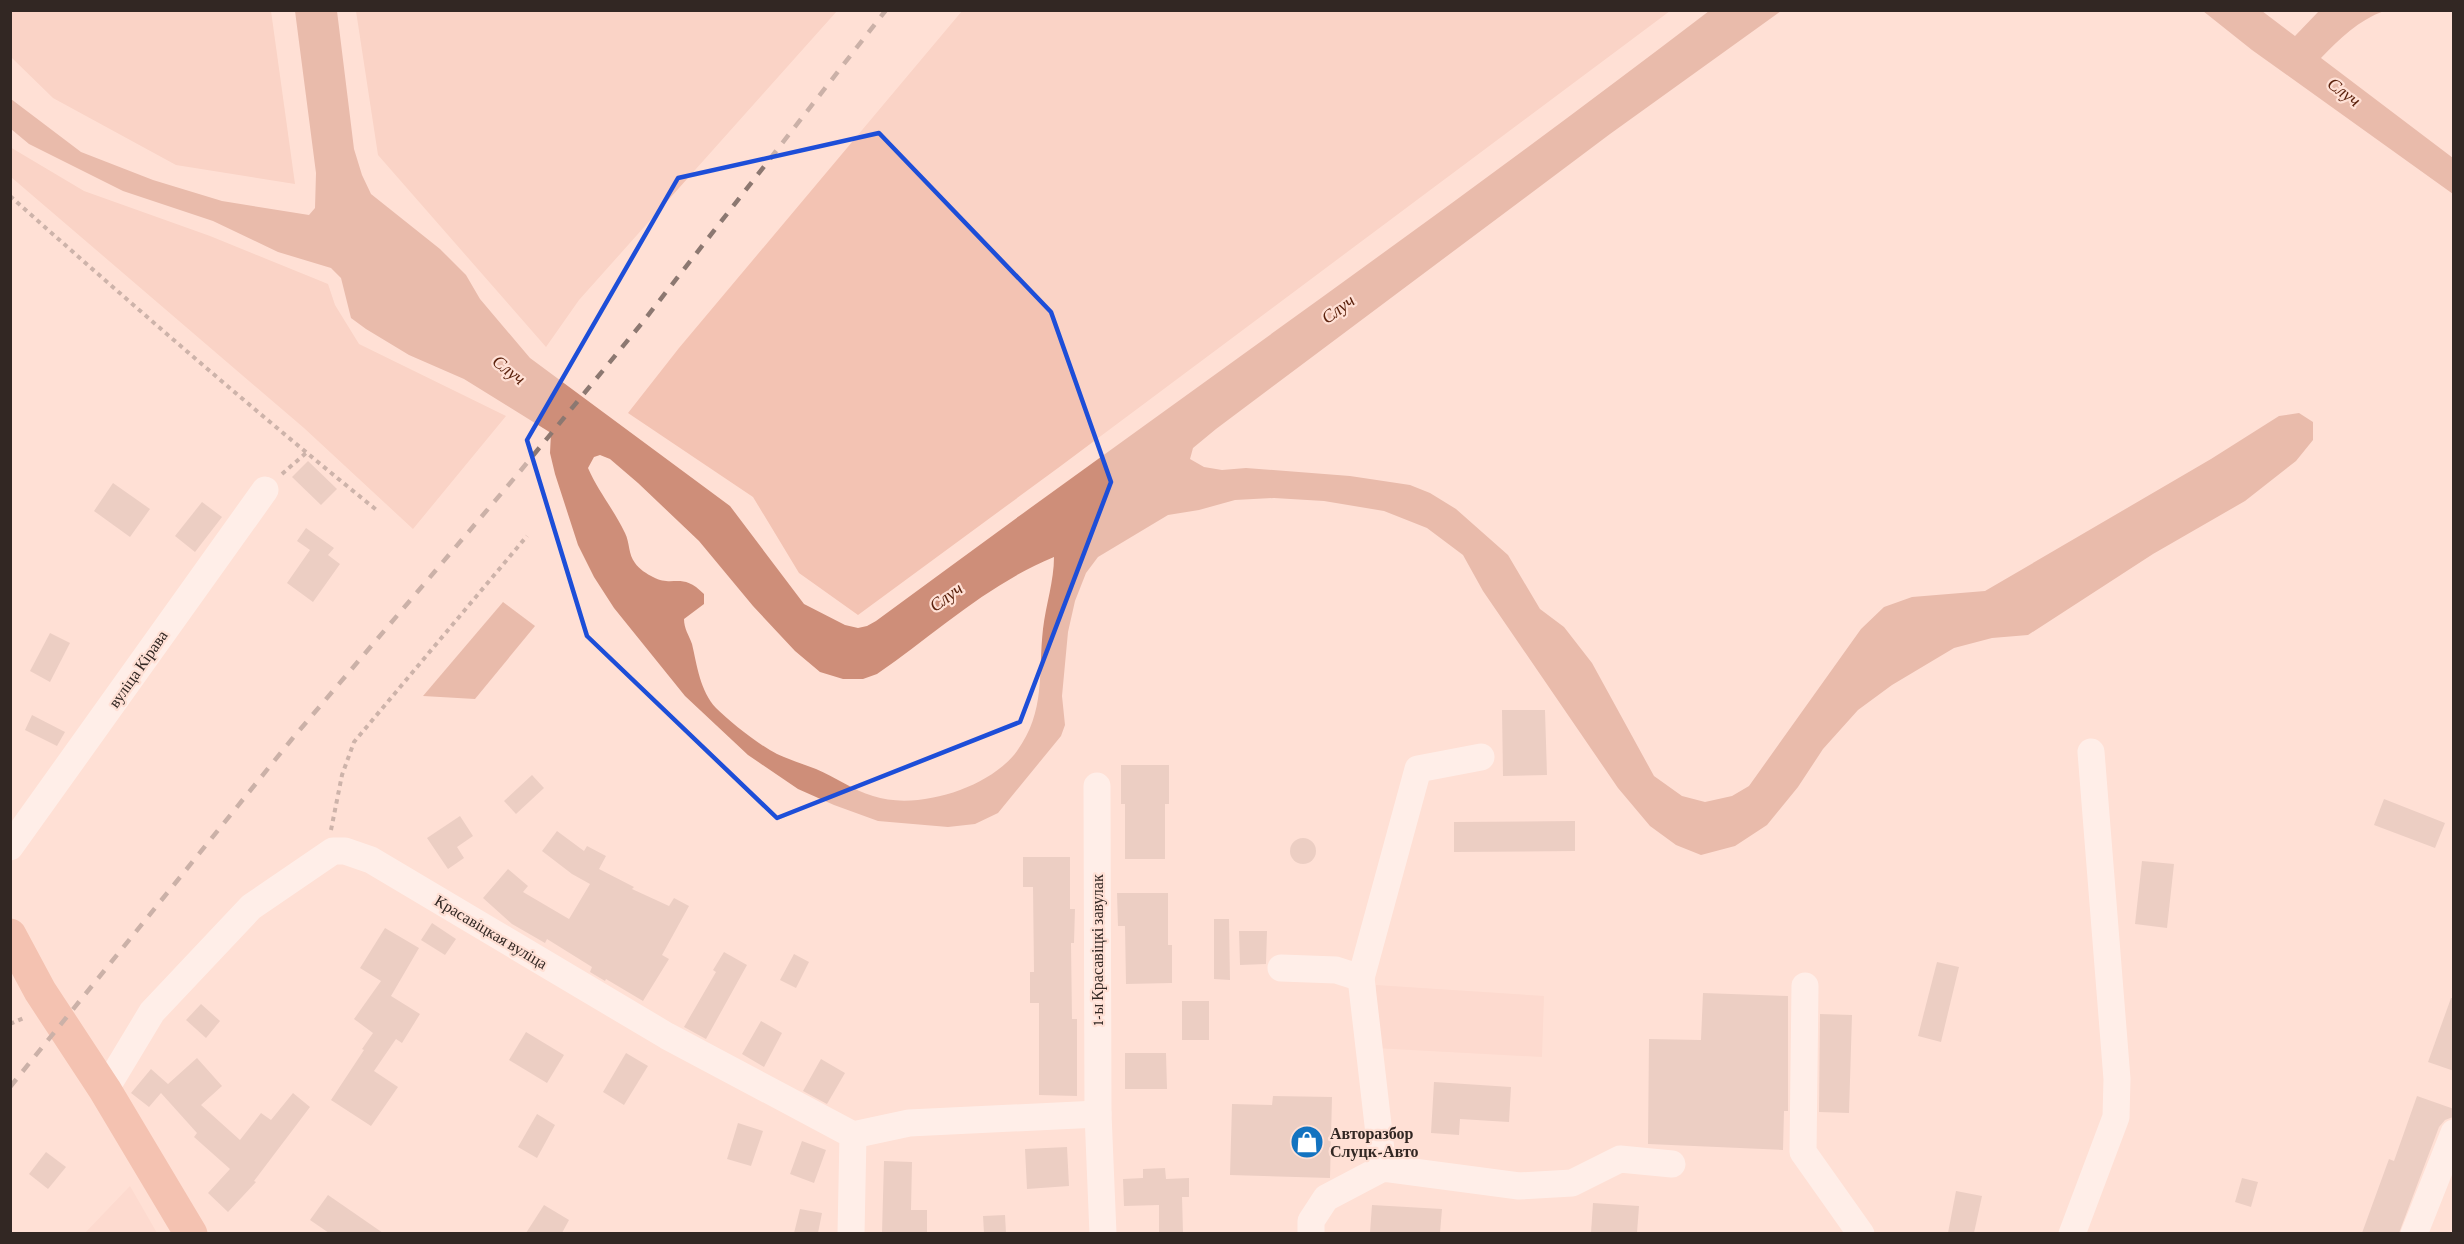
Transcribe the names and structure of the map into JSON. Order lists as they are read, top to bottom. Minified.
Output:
{"streets":{"street":["вуліца Кірава","Красавіцкая вуліца","1-ы Красавіцкі завулак"]},"water":["Случ"],"places":{"shop":["Авторазбор Слуцк-Авто"]}}
